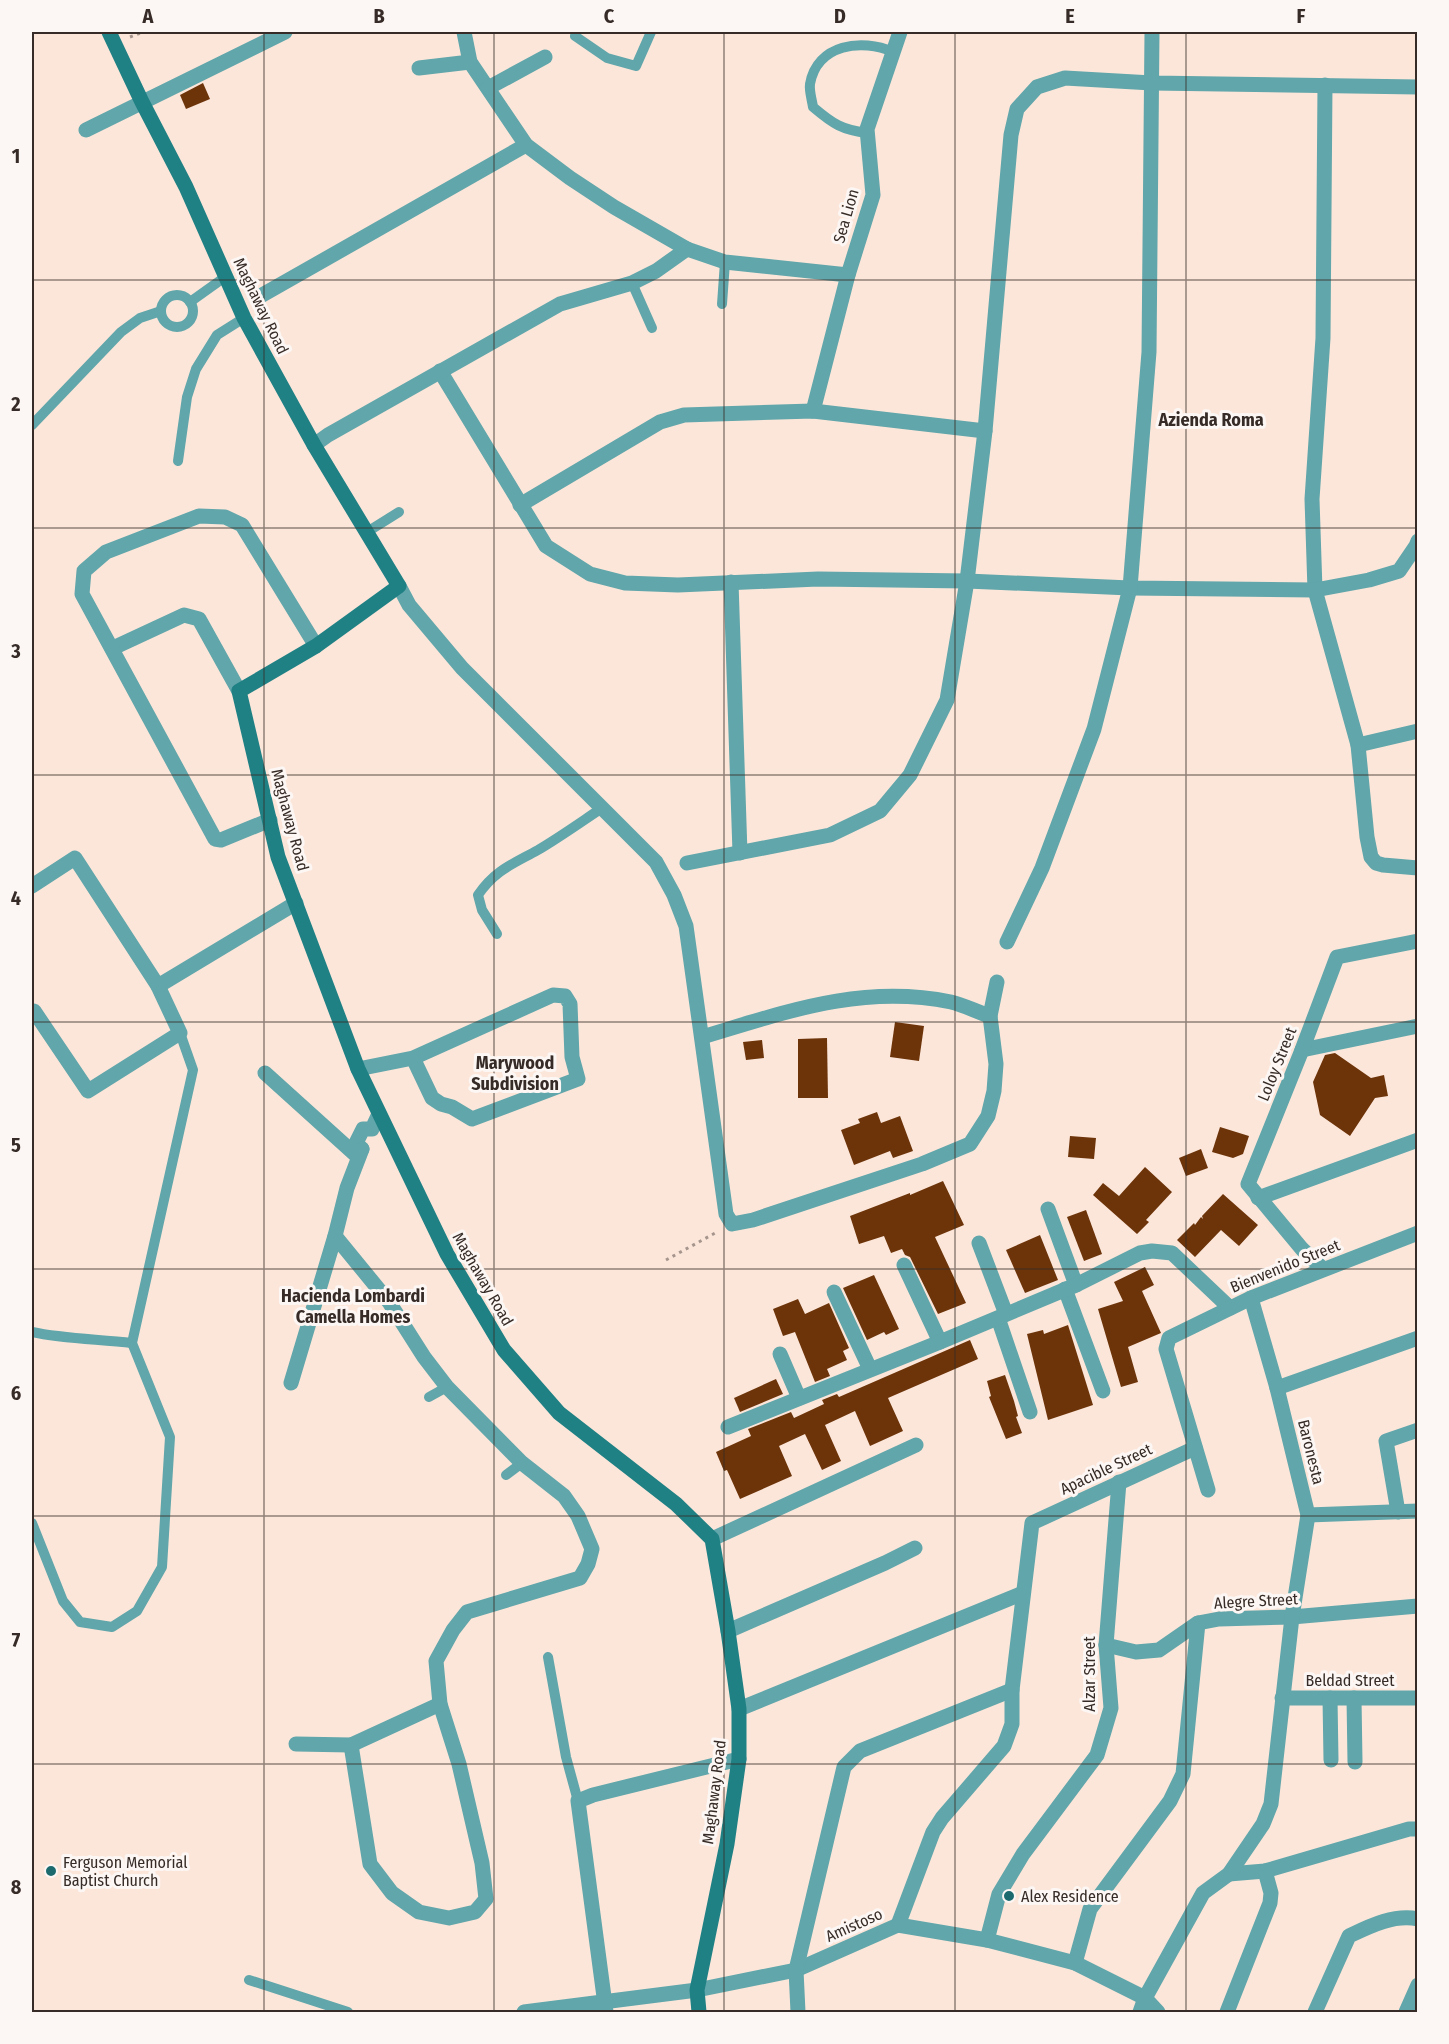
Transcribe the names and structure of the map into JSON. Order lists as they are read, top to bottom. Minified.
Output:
{"streets":{"street":["Sea Lion","Maghaway Road","Loloy Street","Bienvenido Street","Baronesta","Apacible Street","Alegre Street","Alzar Street","Beldad Street","Amistoso"]},"crossings":[["Maghaway Road","Amistoso"],["Bienvenido Street","Baronesta"],["Bienvenido Street","Apacible Street"],["Baronesta","Alegre Street"],["Baronesta","Beldad Street"],["Apacible Street","Alzar Street"],["Alegre Street","Alzar Street"],["Alzar Street","Amistoso"]],"districts":["Azienda Roma","Marywood Subdivision","Hacienda Lombardi Camella Homes"],"places":["Ferguson Memorial Baptist Church","Alex Residence"],"grid":{"columns":["A","B","C","D","E","F"],"rows":["1","2","3","4","5","6","7","8"]}}
